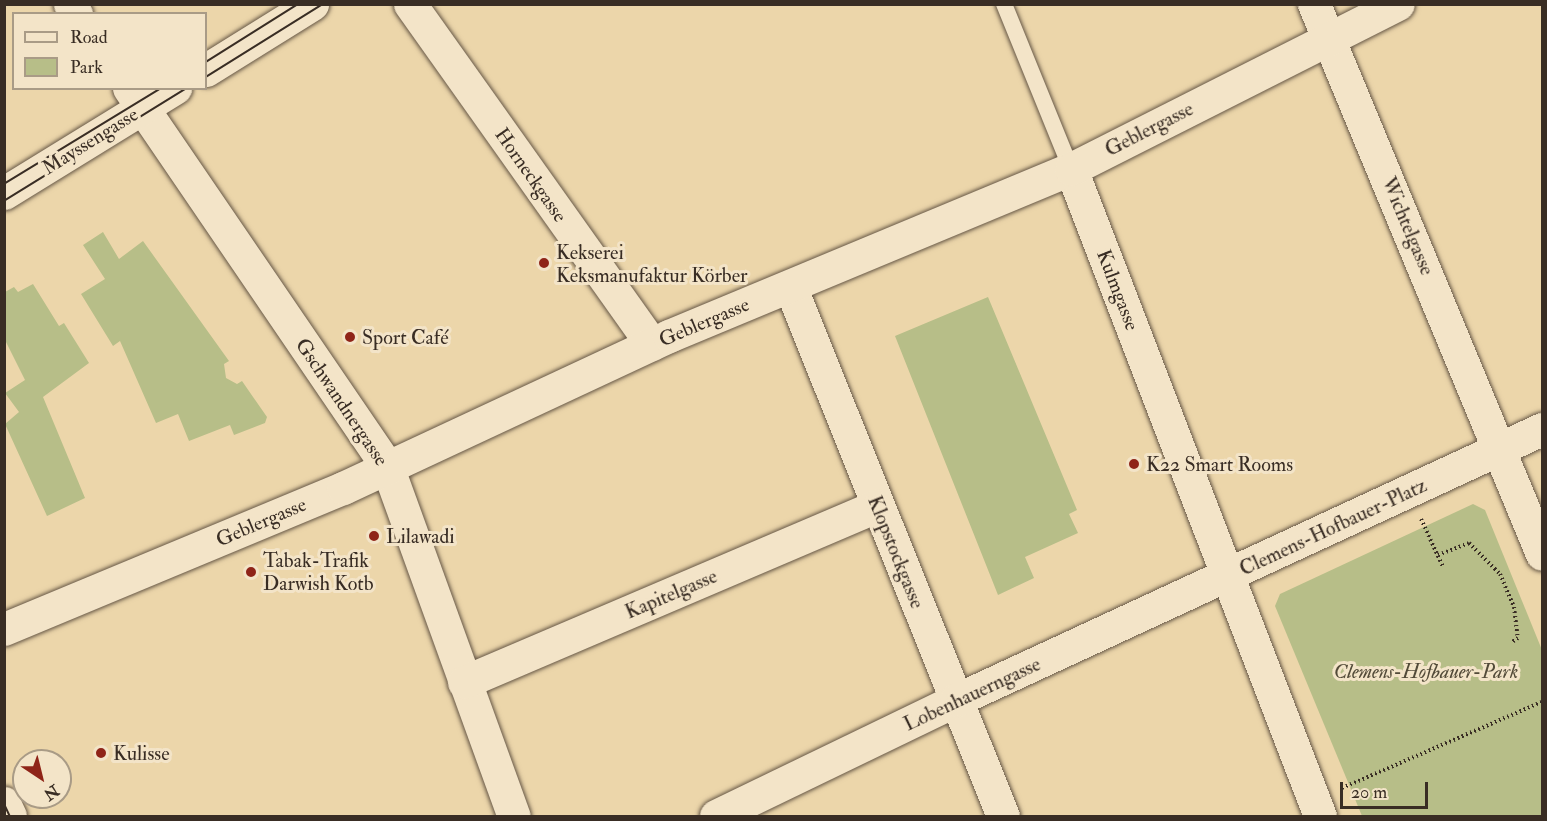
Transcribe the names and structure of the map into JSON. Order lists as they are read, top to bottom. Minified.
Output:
{"streets":{"street":["Geblergasse","Mayssengasse","Horneckgasse","Wichtelgasse","Kulmgasse","Gschwandnergasse","Clemens-Hofbauer-Platz","Klopstockgasse","Kapitelgasse","Lobenhauerngasse"]},"crossings":[["Geblergasse","Horneckgasse"],["Geblergasse","Wichtelgasse"],["Geblergasse","Kulmgasse"],["Geblergasse","Gschwandnergasse"],["Geblergasse","Klopstockgasse"],["Mayssengasse","Gschwandnergasse"],["Wichtelgasse","Clemens-Hofbauer-Platz"],["Kulmgasse","Clemens-Hofbauer-Platz"],["Kulmgasse","Lobenhauerngasse"],["Gschwandnergasse","Kapitelgasse"],["Clemens-Hofbauer-Platz","Lobenhauerngasse"],["Klopstockgasse","Kapitelgasse"],["Klopstockgasse","Lobenhauerngasse"]],"parks":["Clemens-Hofbauer-Park"],"places":["Kekserei Keksmanufaktur Körber","Sport Café","K22 Smart Rooms","Lilawadi","Tabak-Trafik Darwish Kotb","Kulisse"],"legend":["Road","Park"],"scale_bar":"20 m","north":"bottom right"}
